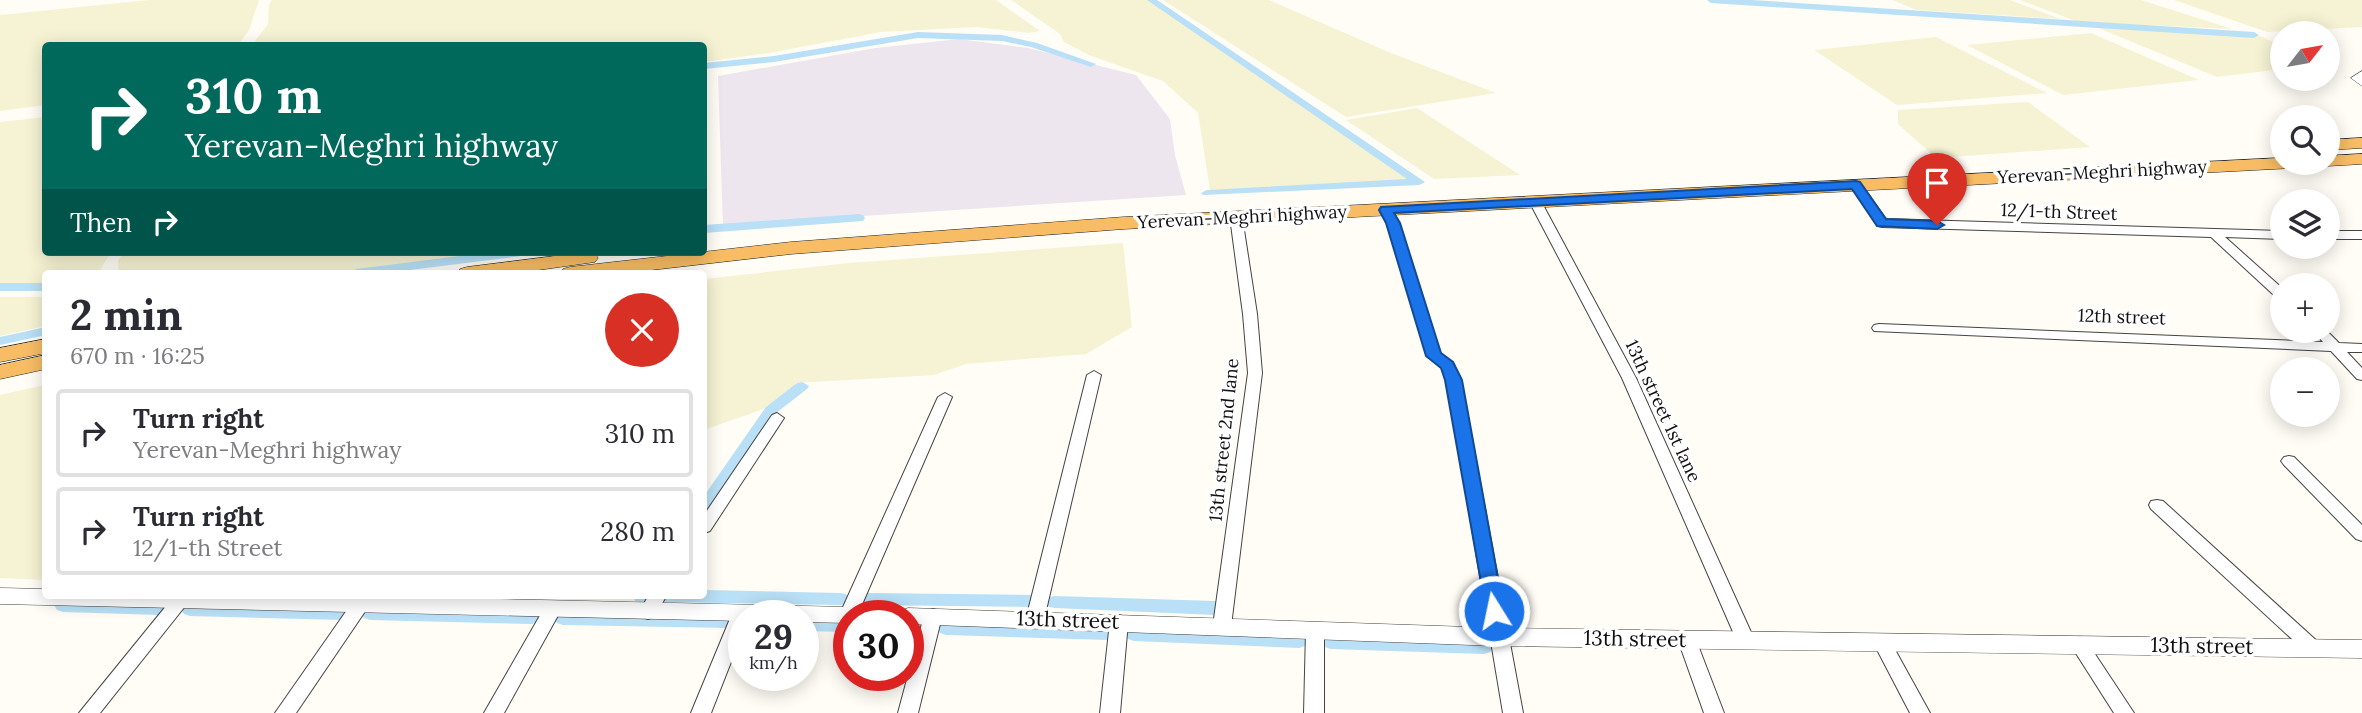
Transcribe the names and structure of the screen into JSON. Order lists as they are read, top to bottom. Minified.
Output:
{"streets":{"highway":["Yerevan-Meghri highway"],"street":["12/1-th Street","12th street","13th street 1st lane","13th street 2nd lane","13th street"]},"crossings":[["Yerevan-Meghri highway","12/1-th Street"],["Yerevan-Meghri highway","13th street 1st lane"],["Yerevan-Meghri highway","13th street 2nd lane"],["13th street 1st lane","13th street"],["13th street 2nd lane","13th street"]],"north":"top right","page":{"map_buttons":["+","−"],"turn":["310 m","Yerevan-Meghri highway"],"then":"Then","heading":["2 min","670 m · 16:25"],"list":[{"name":"Turn right","note":"Yerevan-Meghri highway","value":"310 m"},{"name":"Turn right","note":"12/1-th Street","value":"280 m"}],"speed":"29 km/h","limit":"30"}}
